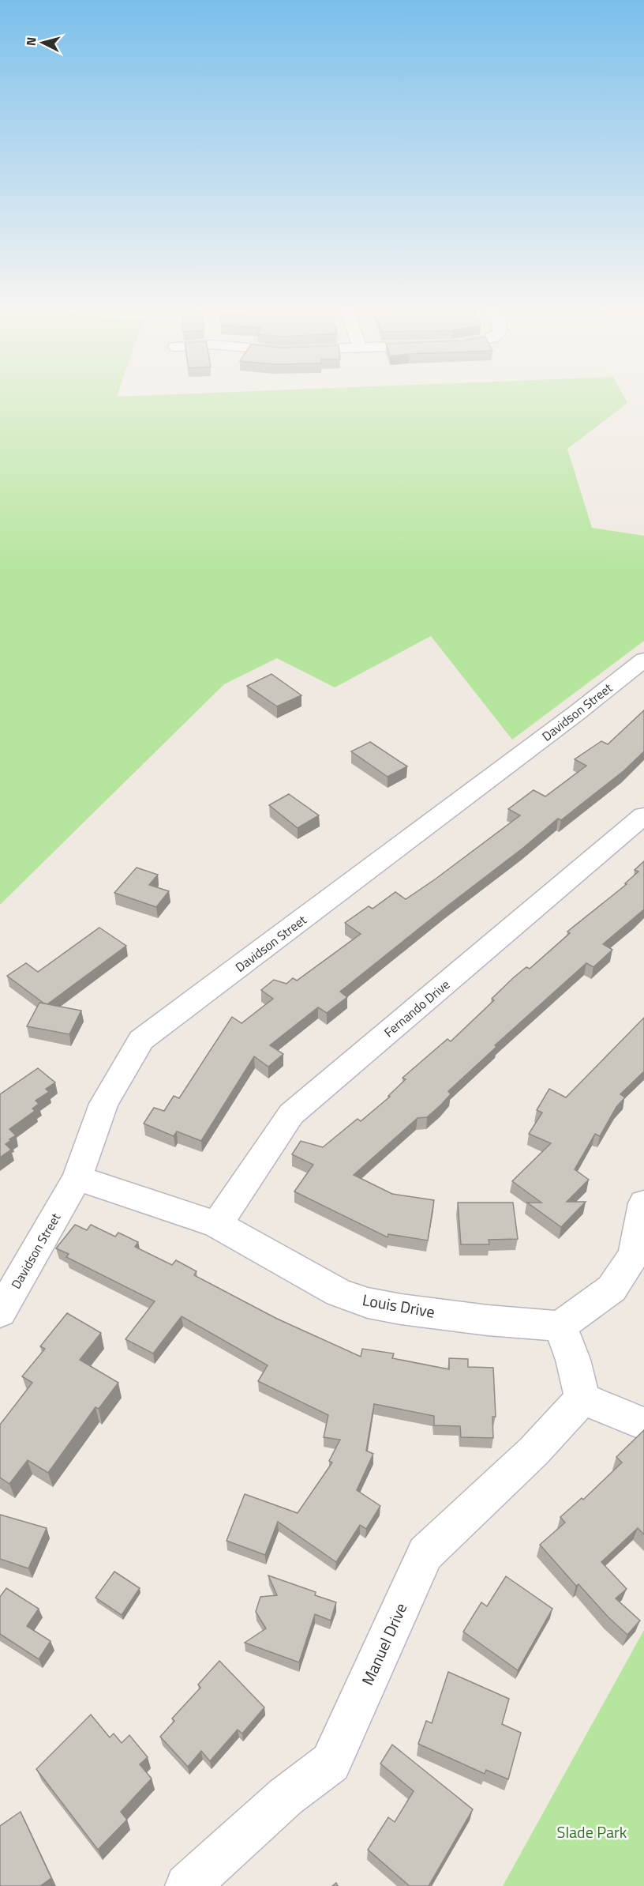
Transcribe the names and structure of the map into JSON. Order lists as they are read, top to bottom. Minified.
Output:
{"streets":{"street":["Davidson Street","Fernando Drive","Louis Drive","Manuel Drive"]},"crossings":[["Davidson Street","Louis Drive"],["Fernando Drive","Louis Drive"]],"parks":["Slade Park"],"north":"left"}
